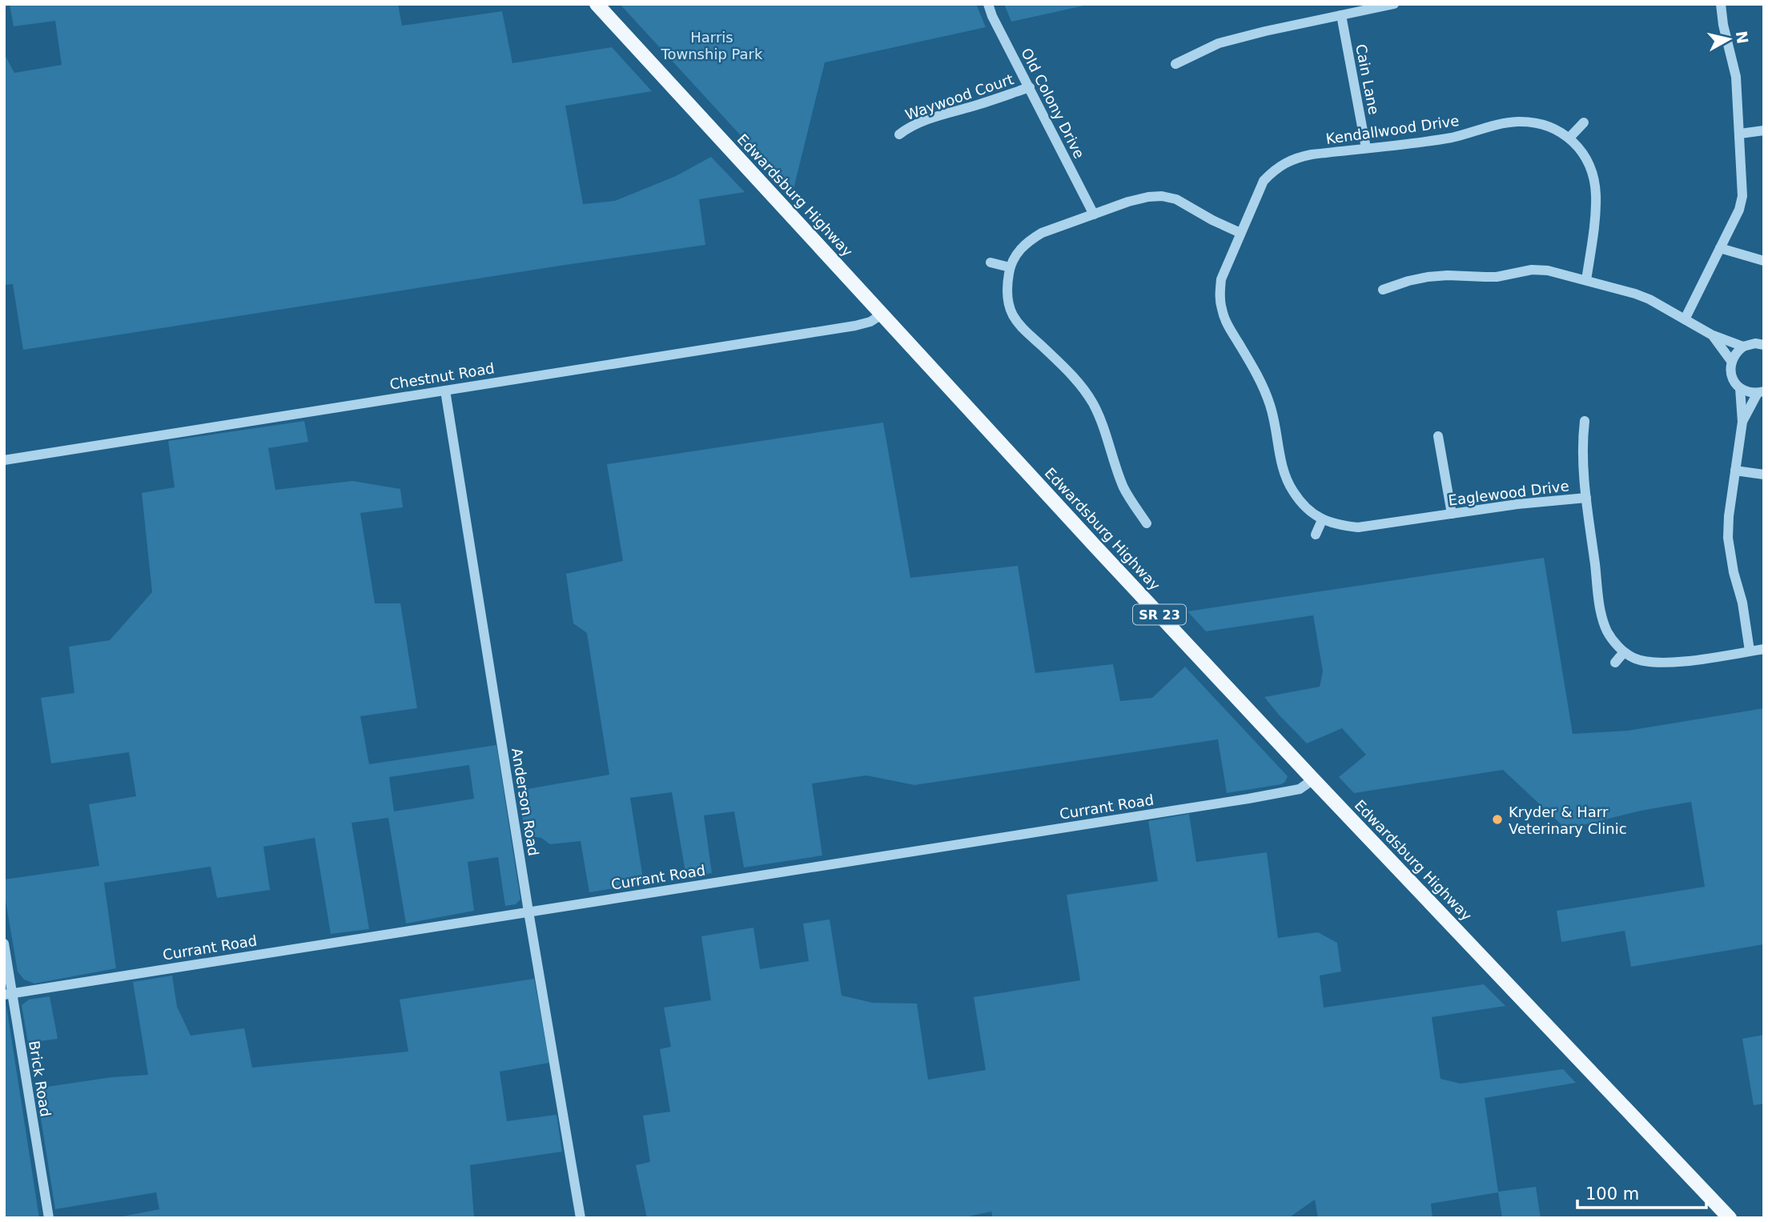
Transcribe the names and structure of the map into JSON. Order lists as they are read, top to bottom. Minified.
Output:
{"streets":{"main road":["Edwardsburg Highway","SR 23"],"street":["Cain Lane","Waywood Court","Old Colony Drive","Kendallwood Drive","Chestnut Road","Eaglewood Drive","Anderson Road","Currant Road","Brick Road"]},"crossings":[["Cain Lane","Kendallwood Drive"],["Waywood Court","Old Colony Drive"],["Kendallwood Drive","Eaglewood Drive"],["Edwardsburg Highway","Chestnut Road"],["Edwardsburg Highway","Currant Road"],["Chestnut Road","Anderson Road"],["Anderson Road","Currant Road"],["Currant Road","Brick Road"]],"parks":["Harris Township Park"],"places":["Kryder & Harr Veterinary Clinic"],"scale_bar":"100 m","north":"right"}
